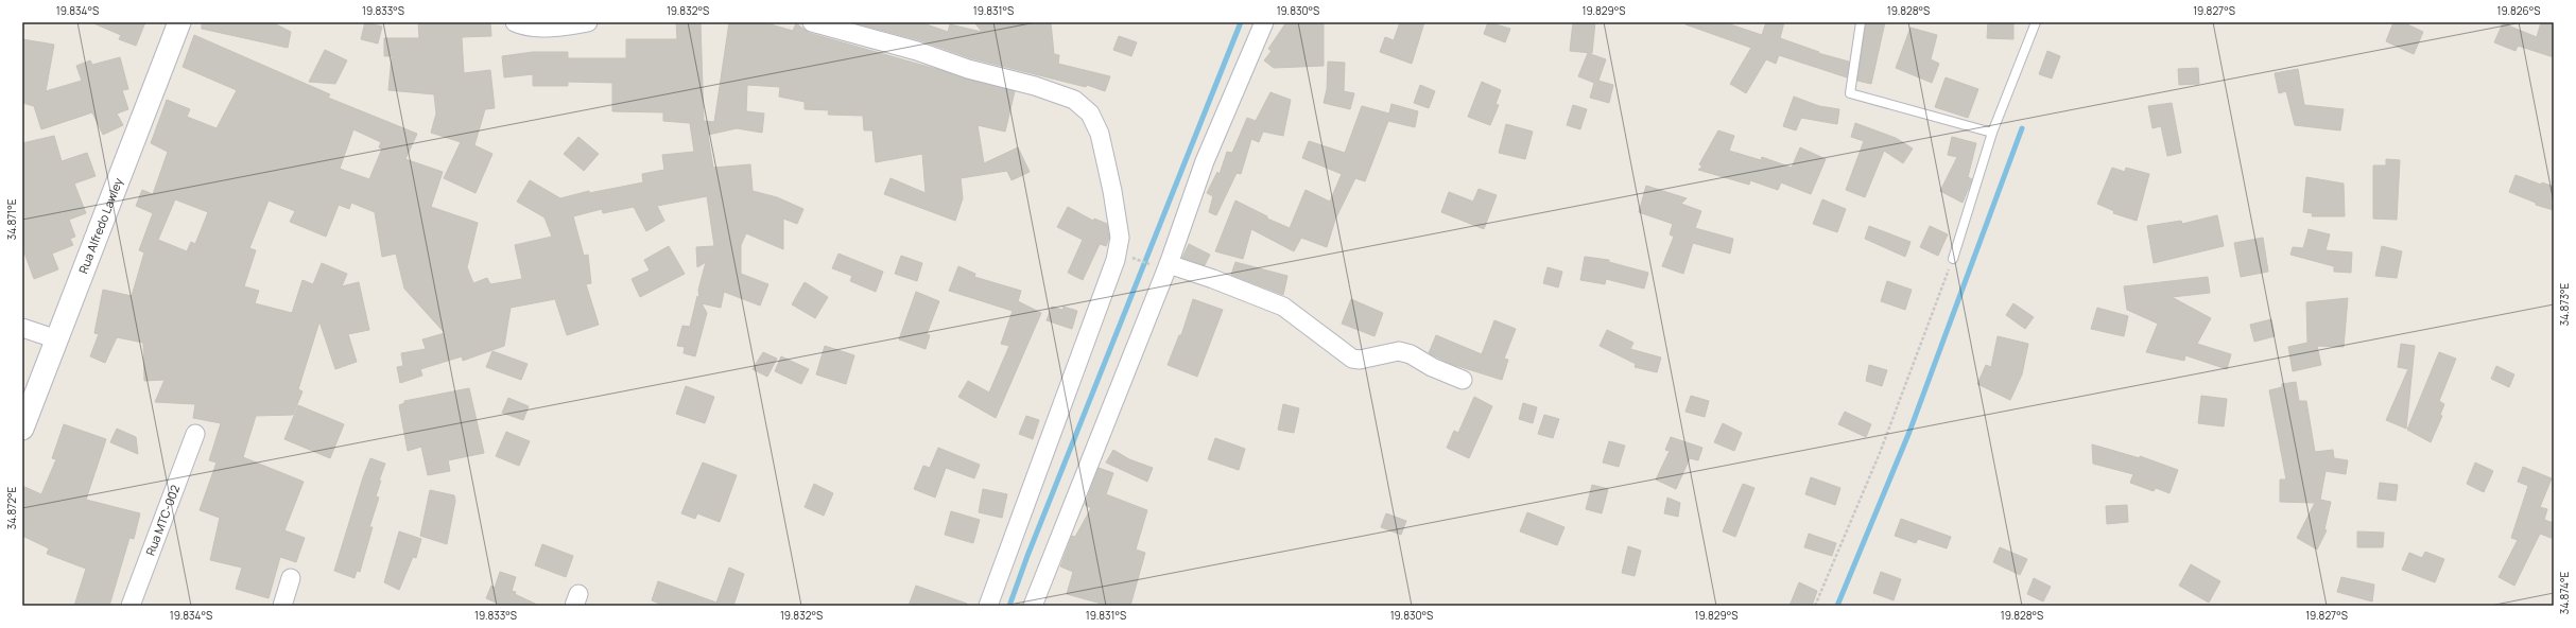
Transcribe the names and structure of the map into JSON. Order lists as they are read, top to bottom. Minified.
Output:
{"streets":{"street":["Rua Alfredo Lawley","Rua MTC-002"]},"coordinates":["19.834°S","19.833°S","19.832°S","19.831°S","19.830°S","19.829°S","19.828°S","19.827°S","19.826°S","34.871°E","34.873°E","34.872°E","34.874°E"]}
